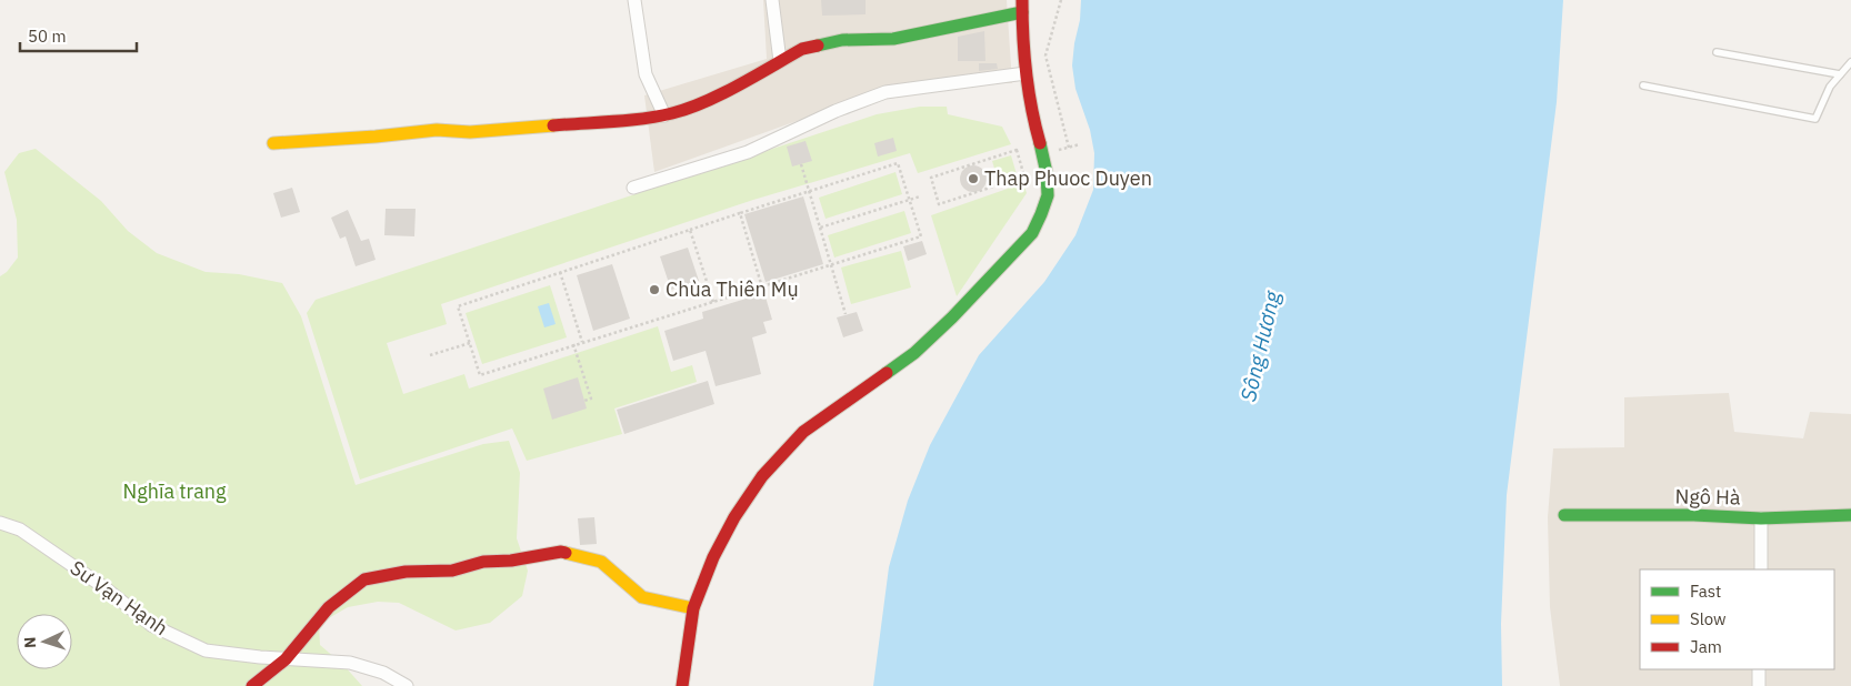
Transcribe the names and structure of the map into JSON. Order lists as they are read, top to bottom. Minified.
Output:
{"streets":{"street":["Ngô Hà","Sư Vạn Hạnh"]},"water":["Sông Hương"],"parks":["Nghĩa trang"],"places":["Thap Phuoc Duyen","Chùa Thiên Mụ"],"legend":["Fast","Slow","Jam"],"scale_bar":"50 m","north":"left"}
